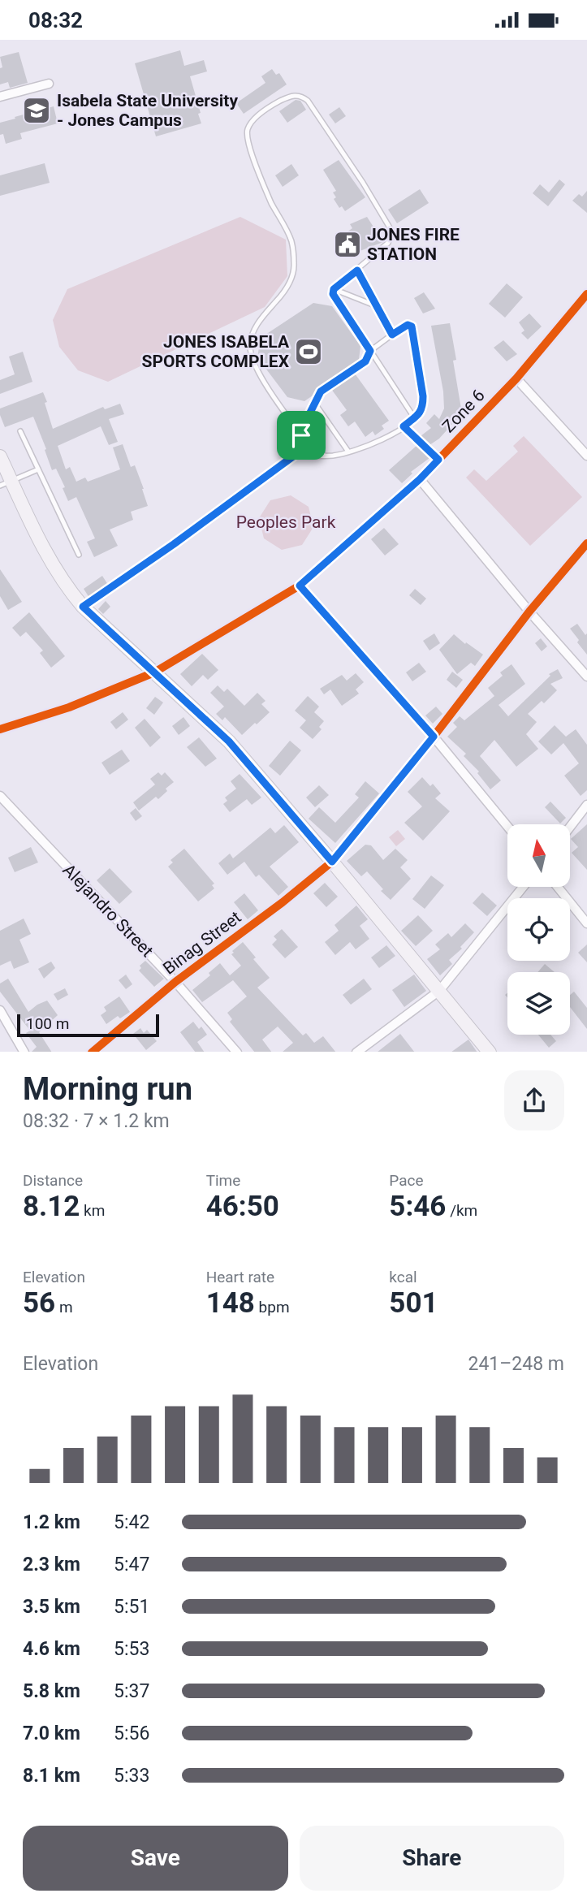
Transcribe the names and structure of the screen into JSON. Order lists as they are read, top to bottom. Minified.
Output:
{"streets":{"street":["Zone 6","Alejandro Street","Binag Street"]},"crossings":[["Alejandro Street","Binag Street"]],"parks":["Peoples Park"],"places":{"school or university":["Isabela State University - Jones Campus"],"public building":["JONES FIRE STATION"],"sports":["JONES ISABELA SPORTS COMPLEX"]},"scale_bar":"100 m","north":"top","page":{"status":"08:32","scale":"100 m","heading":["Morning run","08:32 · 7 × 1.2 km"],"stats":[["Distance","8.12 km"],["Time","46:50"],["Pace","5:46 /km"],["Elevation","56 m"],["Heart rate","148 bpm"],["kcal","501"]],"chart":["Elevation","241–248 m"],"list":[{"name":"1.2 km","note":"5:42"},{"name":"2.3 km","note":"5:47"},{"name":"3.5 km","note":"5:51"},{"name":"4.6 km","note":"5:53"},{"name":"5.8 km","note":"5:37"},{"name":"7.0 km","note":"5:56"},{"name":"8.1 km","note":"5:33"}],"buttons":["Save","Share"]}}
